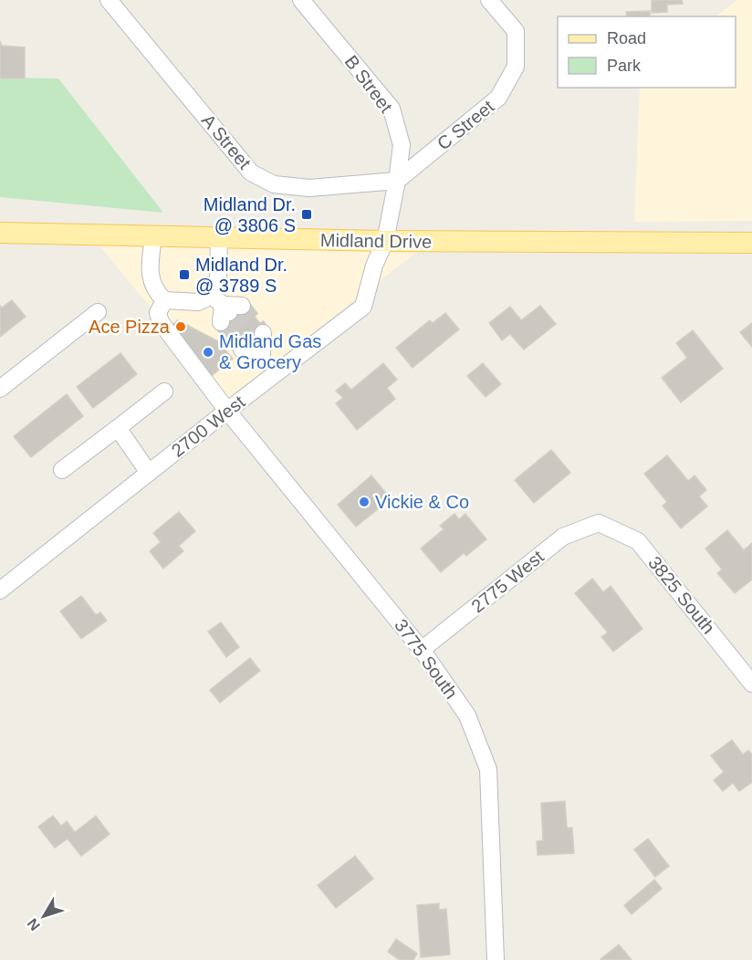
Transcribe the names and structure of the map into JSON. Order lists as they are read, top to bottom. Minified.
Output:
{"streets":{"main road":["Midland Drive"],"street":["B Street","C Street","A Street","2700 West","2775 West","3825 South","3775 South"]},"crossings":[["B Street","C Street"],["B Street","A Street"],["C Street","A Street"],["Midland Drive","2700 West"],["2700 West","3775 South"],["2775 West","3825 South"],["2775 West","3775 South"]],"places":{"transit":["Midland Dr. @ 3806 S","Midland Dr. @ 3789 S"],"other":["Ace Pizza","Midland Gas & Grocery","Vickie & Co"]},"legend":["Road","Park"],"north":"bottom left"}
